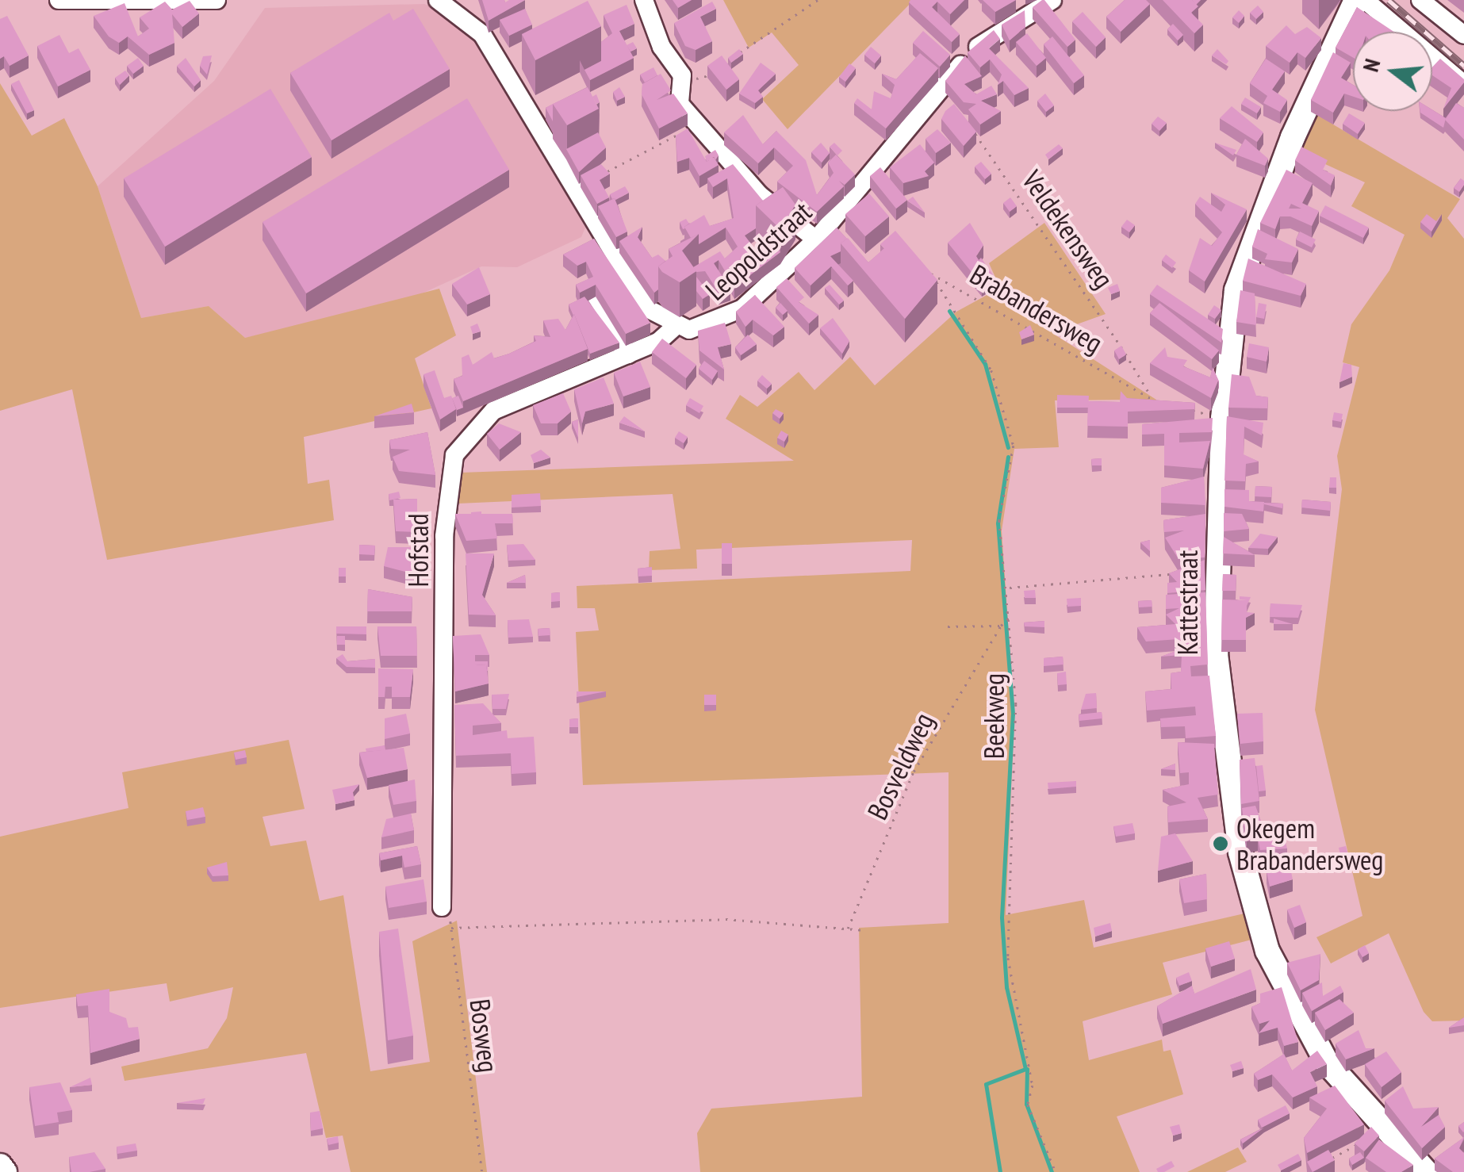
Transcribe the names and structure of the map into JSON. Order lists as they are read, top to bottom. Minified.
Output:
{"streets":{"main road":["Kattestraat"],"street":["Leopoldstraat","Hofstad"],"path":["Veldekensweg","Brabandersweg","Beekweg","Bosveldweg","Bosweg"]},"crossings":[["Veldekensweg","Brabandersweg"],["Leopoldstraat","Hofstad"],["Brabandersweg","Beekweg"],["Hofstad","Bosweg"],["Beekweg","Bosveldweg"]],"places":["Okegem Brabandersweg"],"north":"left"}
